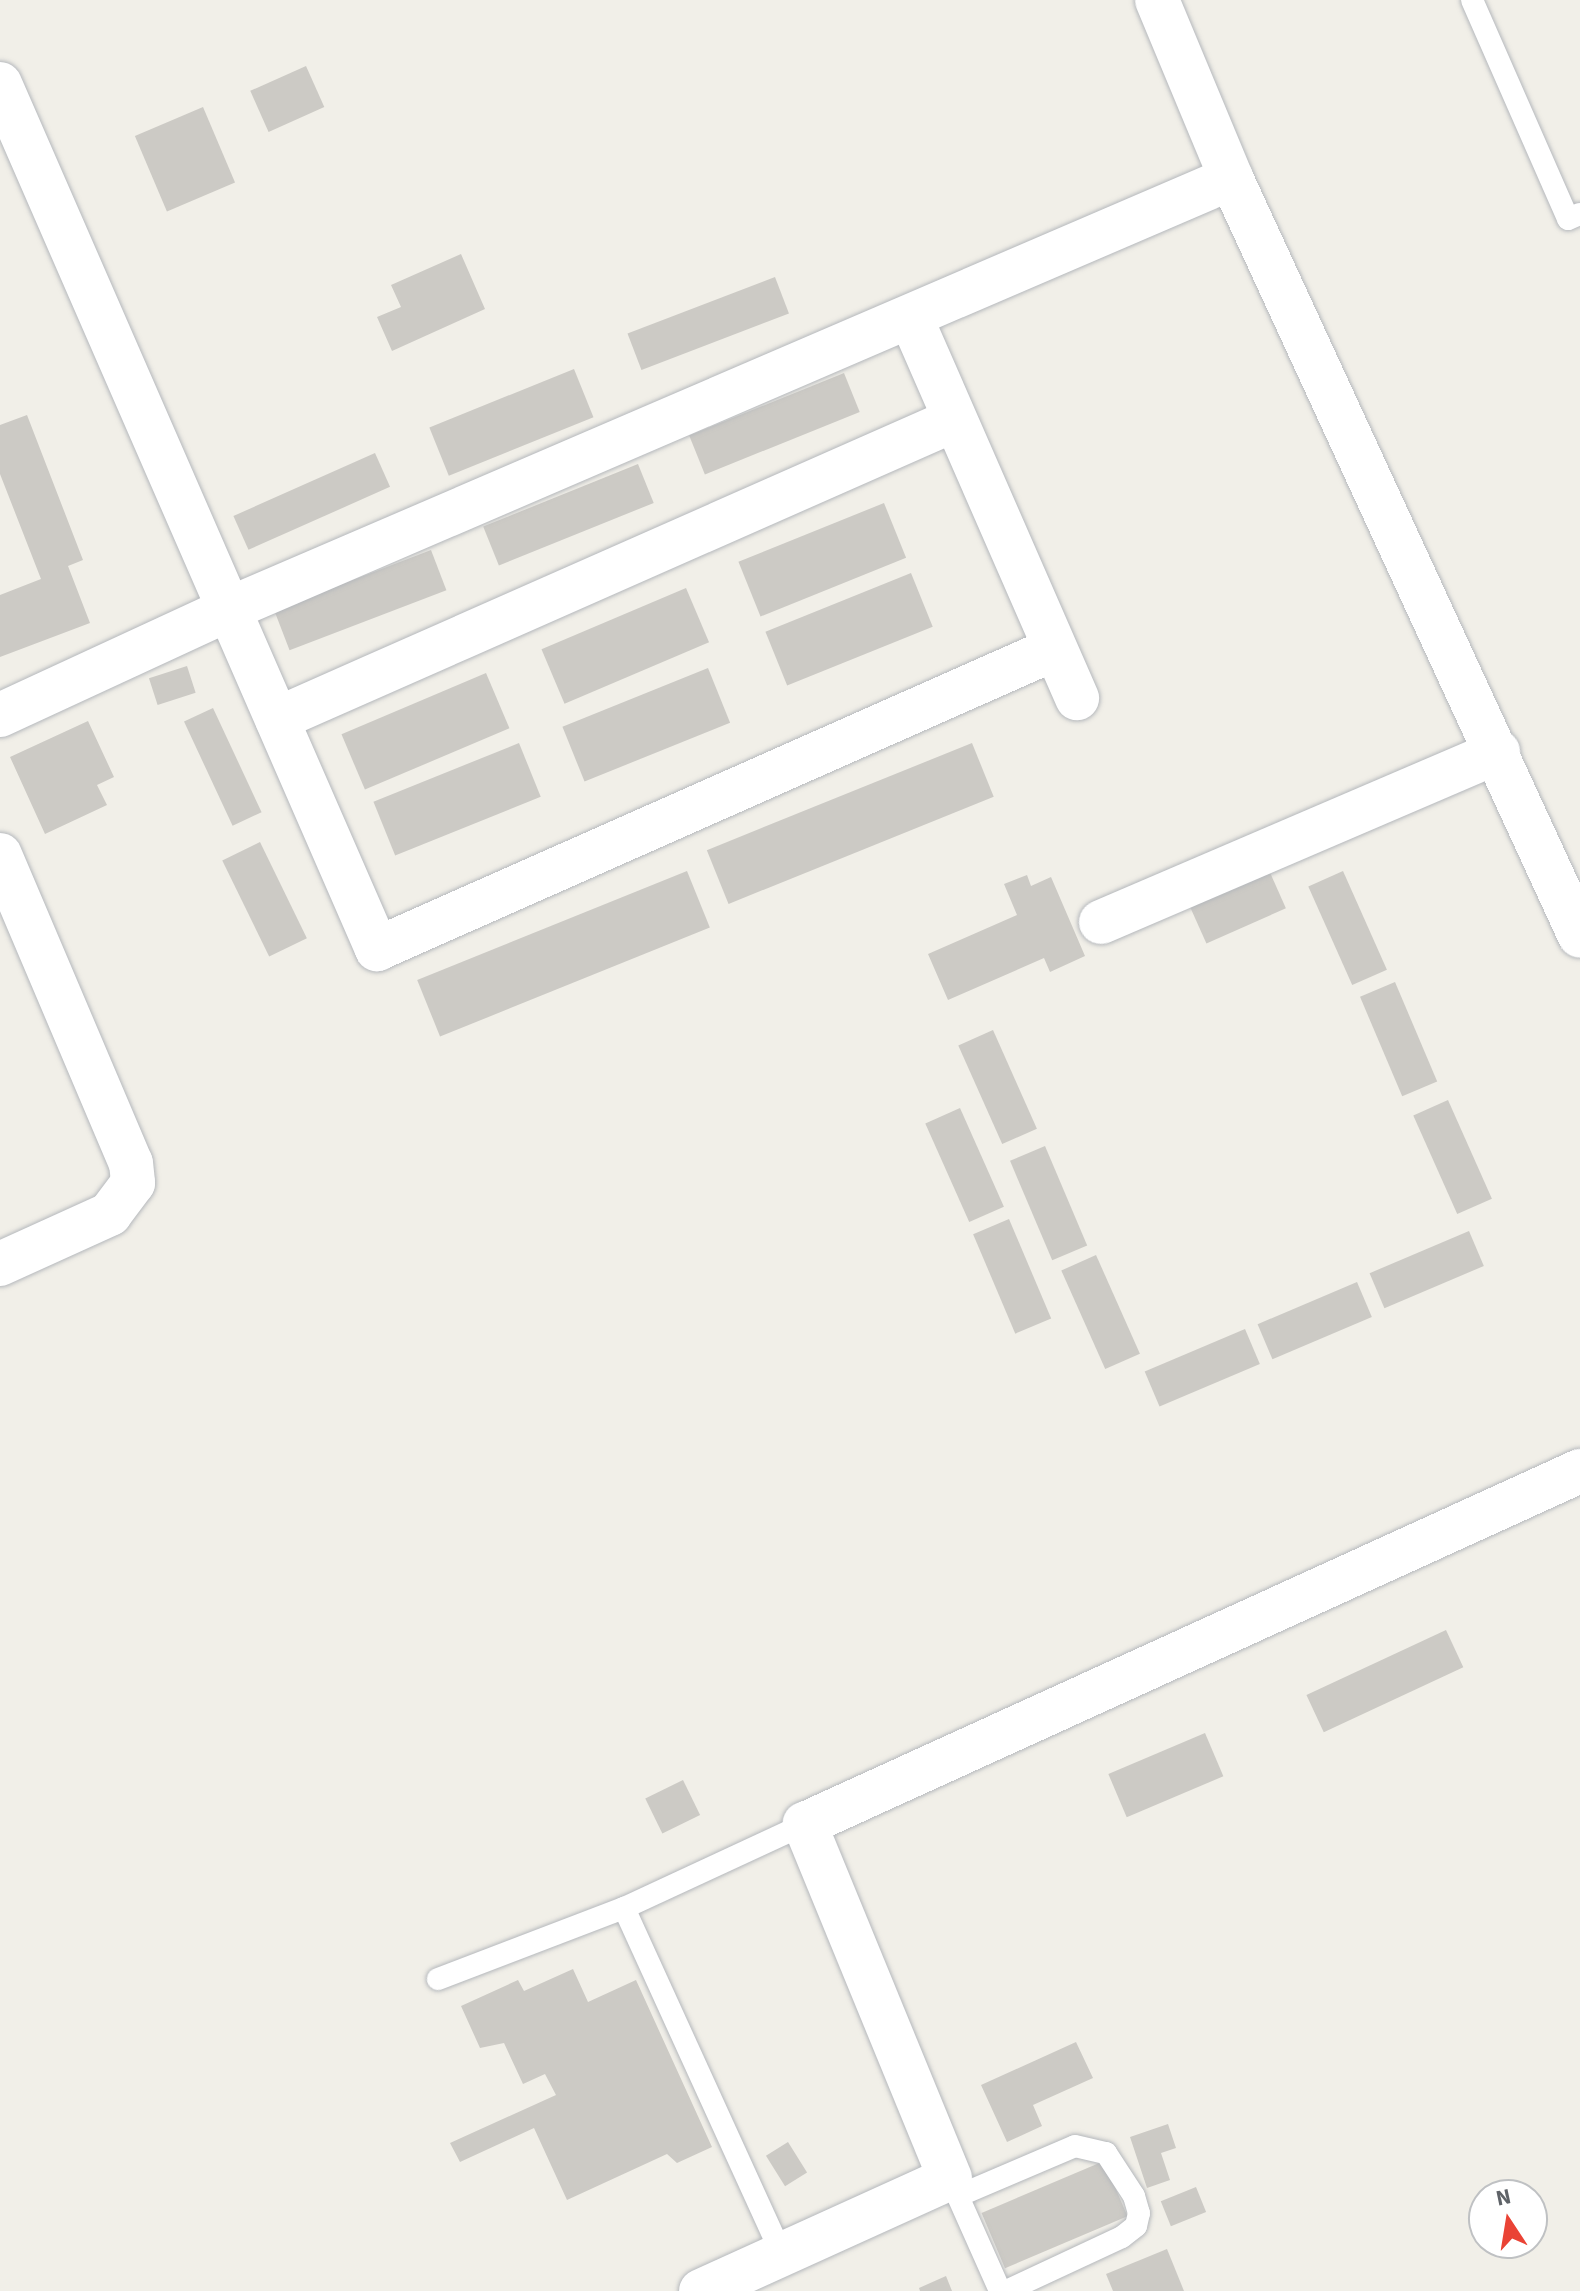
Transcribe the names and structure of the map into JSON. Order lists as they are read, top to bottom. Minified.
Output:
{"north":"top"}
